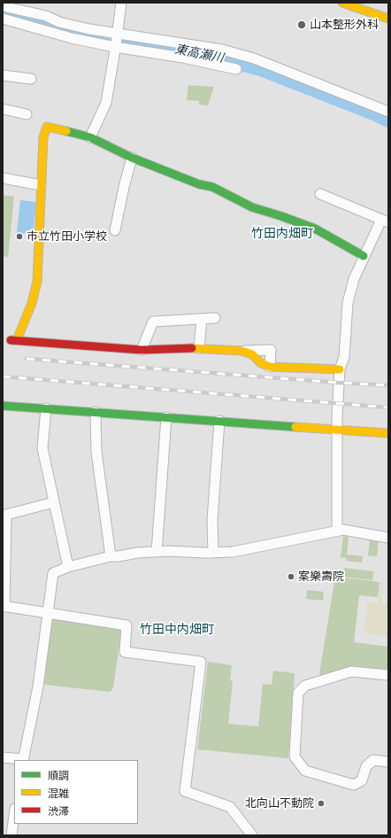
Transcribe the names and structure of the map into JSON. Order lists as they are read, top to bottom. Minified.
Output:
{"districts":["竹田内畑町","竹田中内畑町"],"water":["東高瀬川"],"places":["山本整形外科","市立竹田小学校","案樂壽院","北向山不動院"],"legend":["順調","混雑","渋滞"]}
